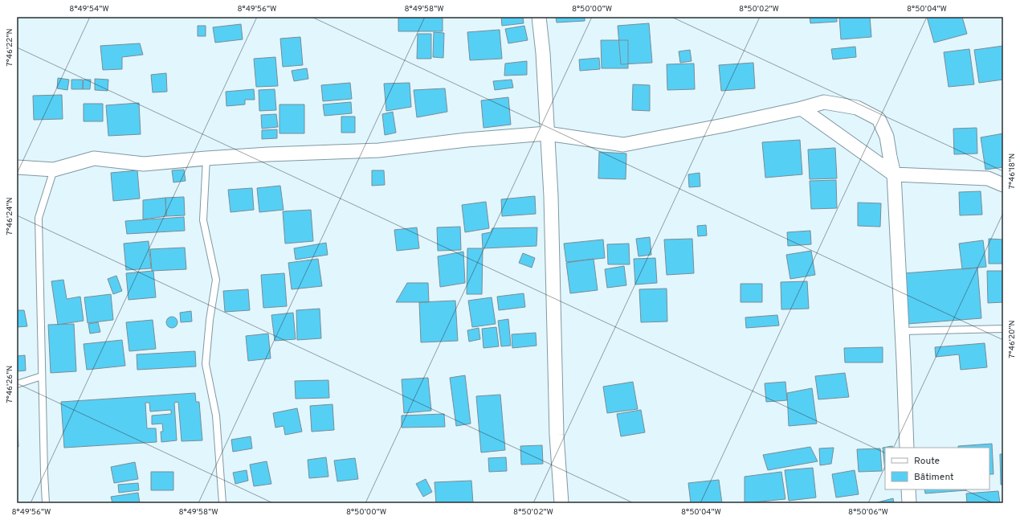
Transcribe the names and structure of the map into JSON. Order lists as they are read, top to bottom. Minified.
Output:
{"legend":["Route","Bâtiment"],"coordinates":["8°49'54\"W","8°49'56\"W","8°49'58\"W","8°50'00\"W","8°50'02\"W","8°50'04\"W","7°46'22\"N","7°46'18\"N","7°46'24\"N","7°46'20\"N","7°46'26\"N","8°50'06\"W"]}
